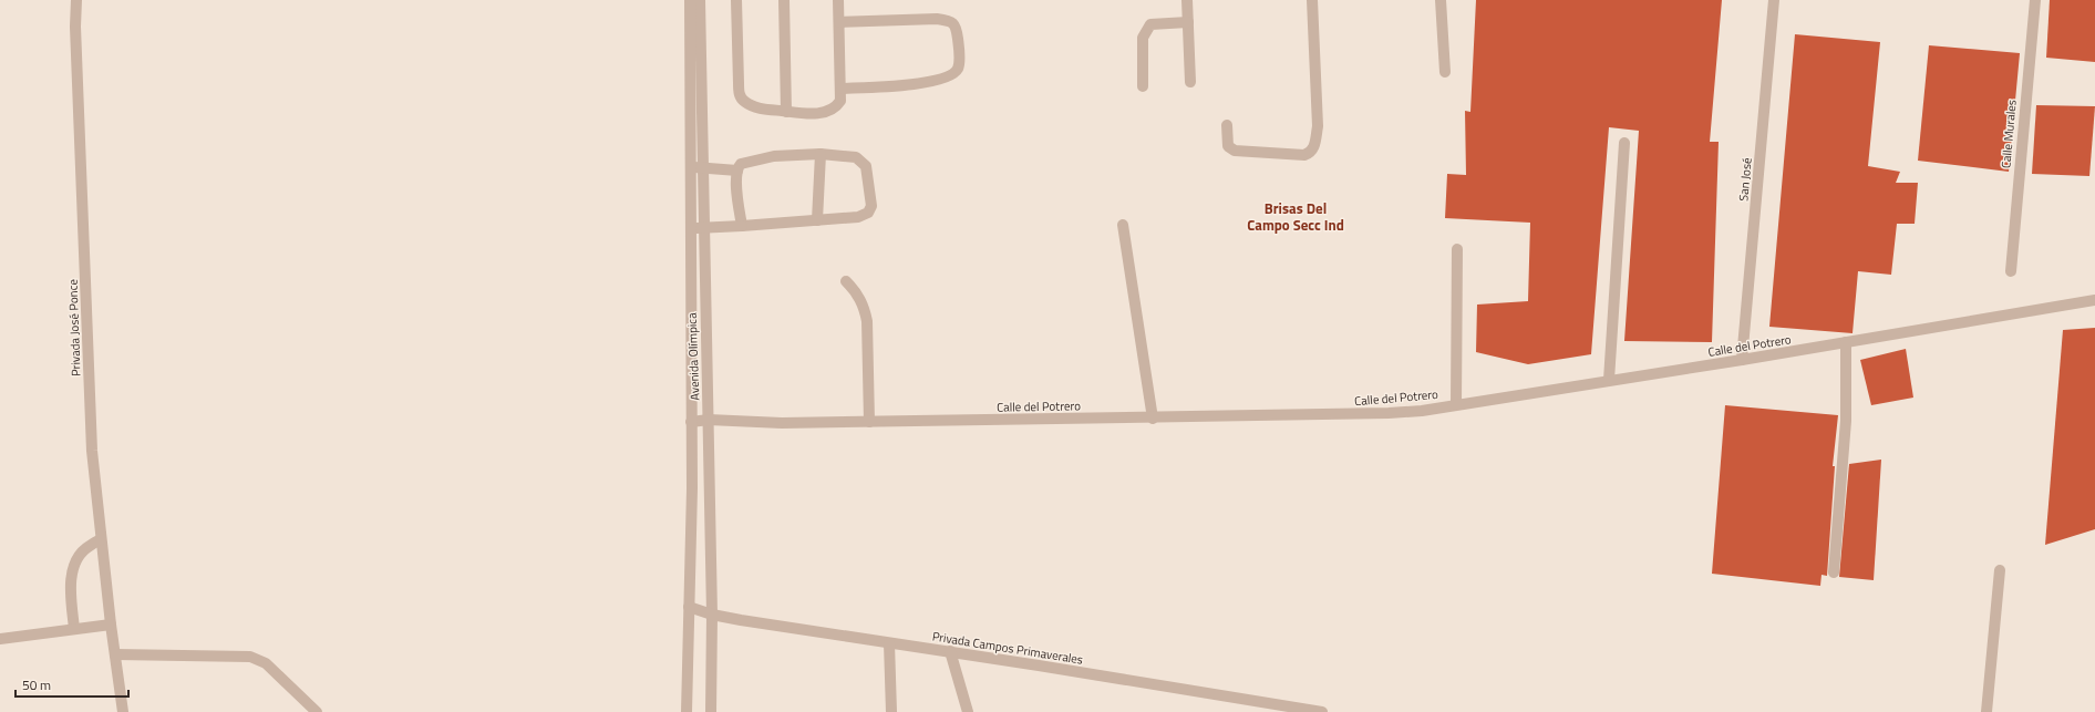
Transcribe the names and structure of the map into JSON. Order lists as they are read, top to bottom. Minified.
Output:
{"streets":{"street":["Calle Murales","San José","Privada José Ponce","Calle del Potrero","Avenida Olímpica","Privada Campos Primaverales"]},"crossings":[["San José","Calle del Potrero"],["Calle del Potrero","Avenida Olímpica"],["Avenida Olímpica","Privada Campos Primaverales"]],"districts":["Brisas Del Campo Secc Ind"],"scale_bar":"50 m"}
